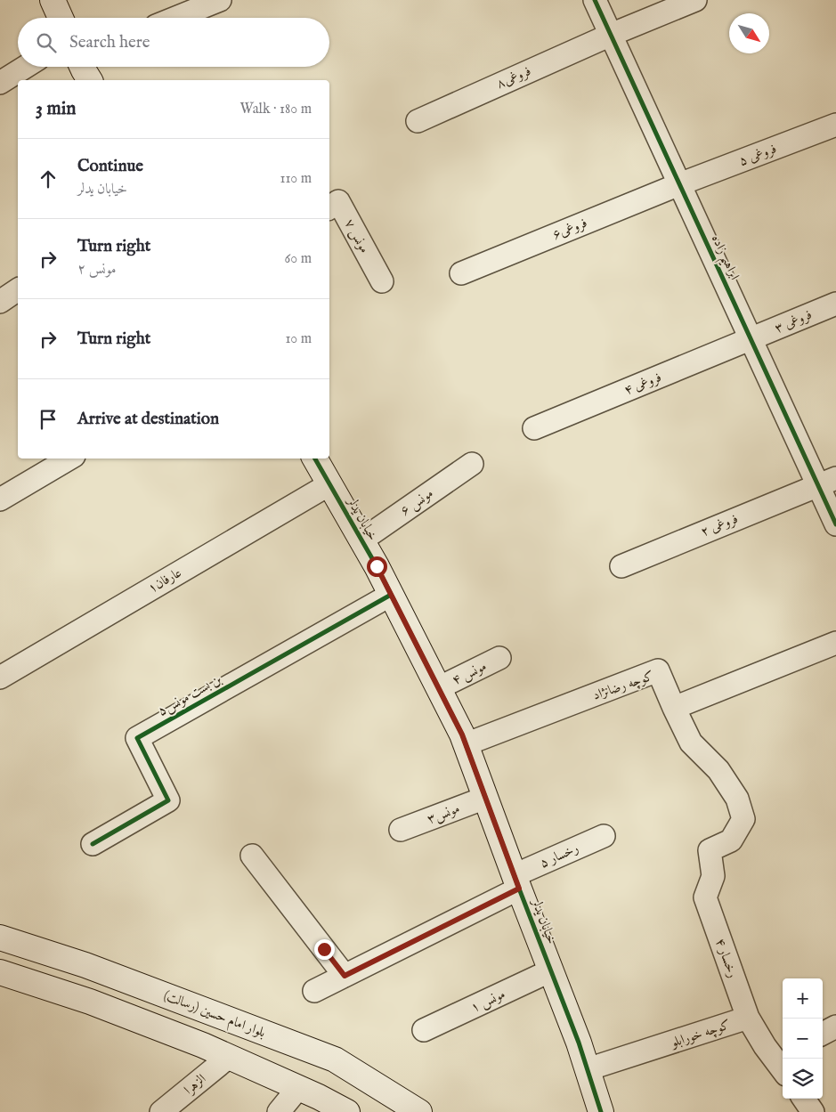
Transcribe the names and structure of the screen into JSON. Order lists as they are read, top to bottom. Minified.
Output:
{"streets":{"main road":["خیابان یدلر","بلوار امام حسین (رسالت)"],"street":["فروغی۸","فروغی ۵","فروغی۶","مونس ۷","ابراهیم زاده","فروغی ۳","فروغی ۴","مونس ۶","فروغی ۲","عارفان۱","مونس ۴","کوچه رضانژاد","بن بست مونس۵","مونس۳","رخسار ۵","رخسار ۴","مونس ۱","کوچه خورابلو","الزهرا"]},"crossings":[["فروغی۸","ابراهیم زاده"],["فروغی ۵","فروغی۶"],["فروغی ۵","ابراهیم زاده"],["فروغی۶","ابراهیم زاده"],["ابراهیم زاده","فروغی ۳"],["ابراهیم زاده","فروغی ۴"],["ابراهیم زاده","فروغی ۲"],["فروغی ۳","فروغی ۴"],["مونس ۶","خیابان یدلر"],["خیابان یدلر","عارفان۱"],["خیابان یدلر","مونس ۴"],["خیابان یدلر","کوچه رضانژاد"],["خیابان یدلر","بن بست مونس۵"],["خیابان یدلر","مونس۳"],["خیابان یدلر","رخسار ۵"],["خیابان یدلر","مونس ۱"],["خیابان یدلر","کوچه خورابلو"],["کوچه رضانژاد","رخسار ۴"],["رخسار ۴","کوچه خورابلو"]],"north":"bottom right","page":{"search":"Search here","heading":["3 min","Walk · 180 m"],"list":[["Continue","خیابان یدلر","110 m"],["Turn right","مونس ۲","60 m"],["Turn right","10 m"],"Arrive at destination"],"map_buttons":["+","−"]}}
